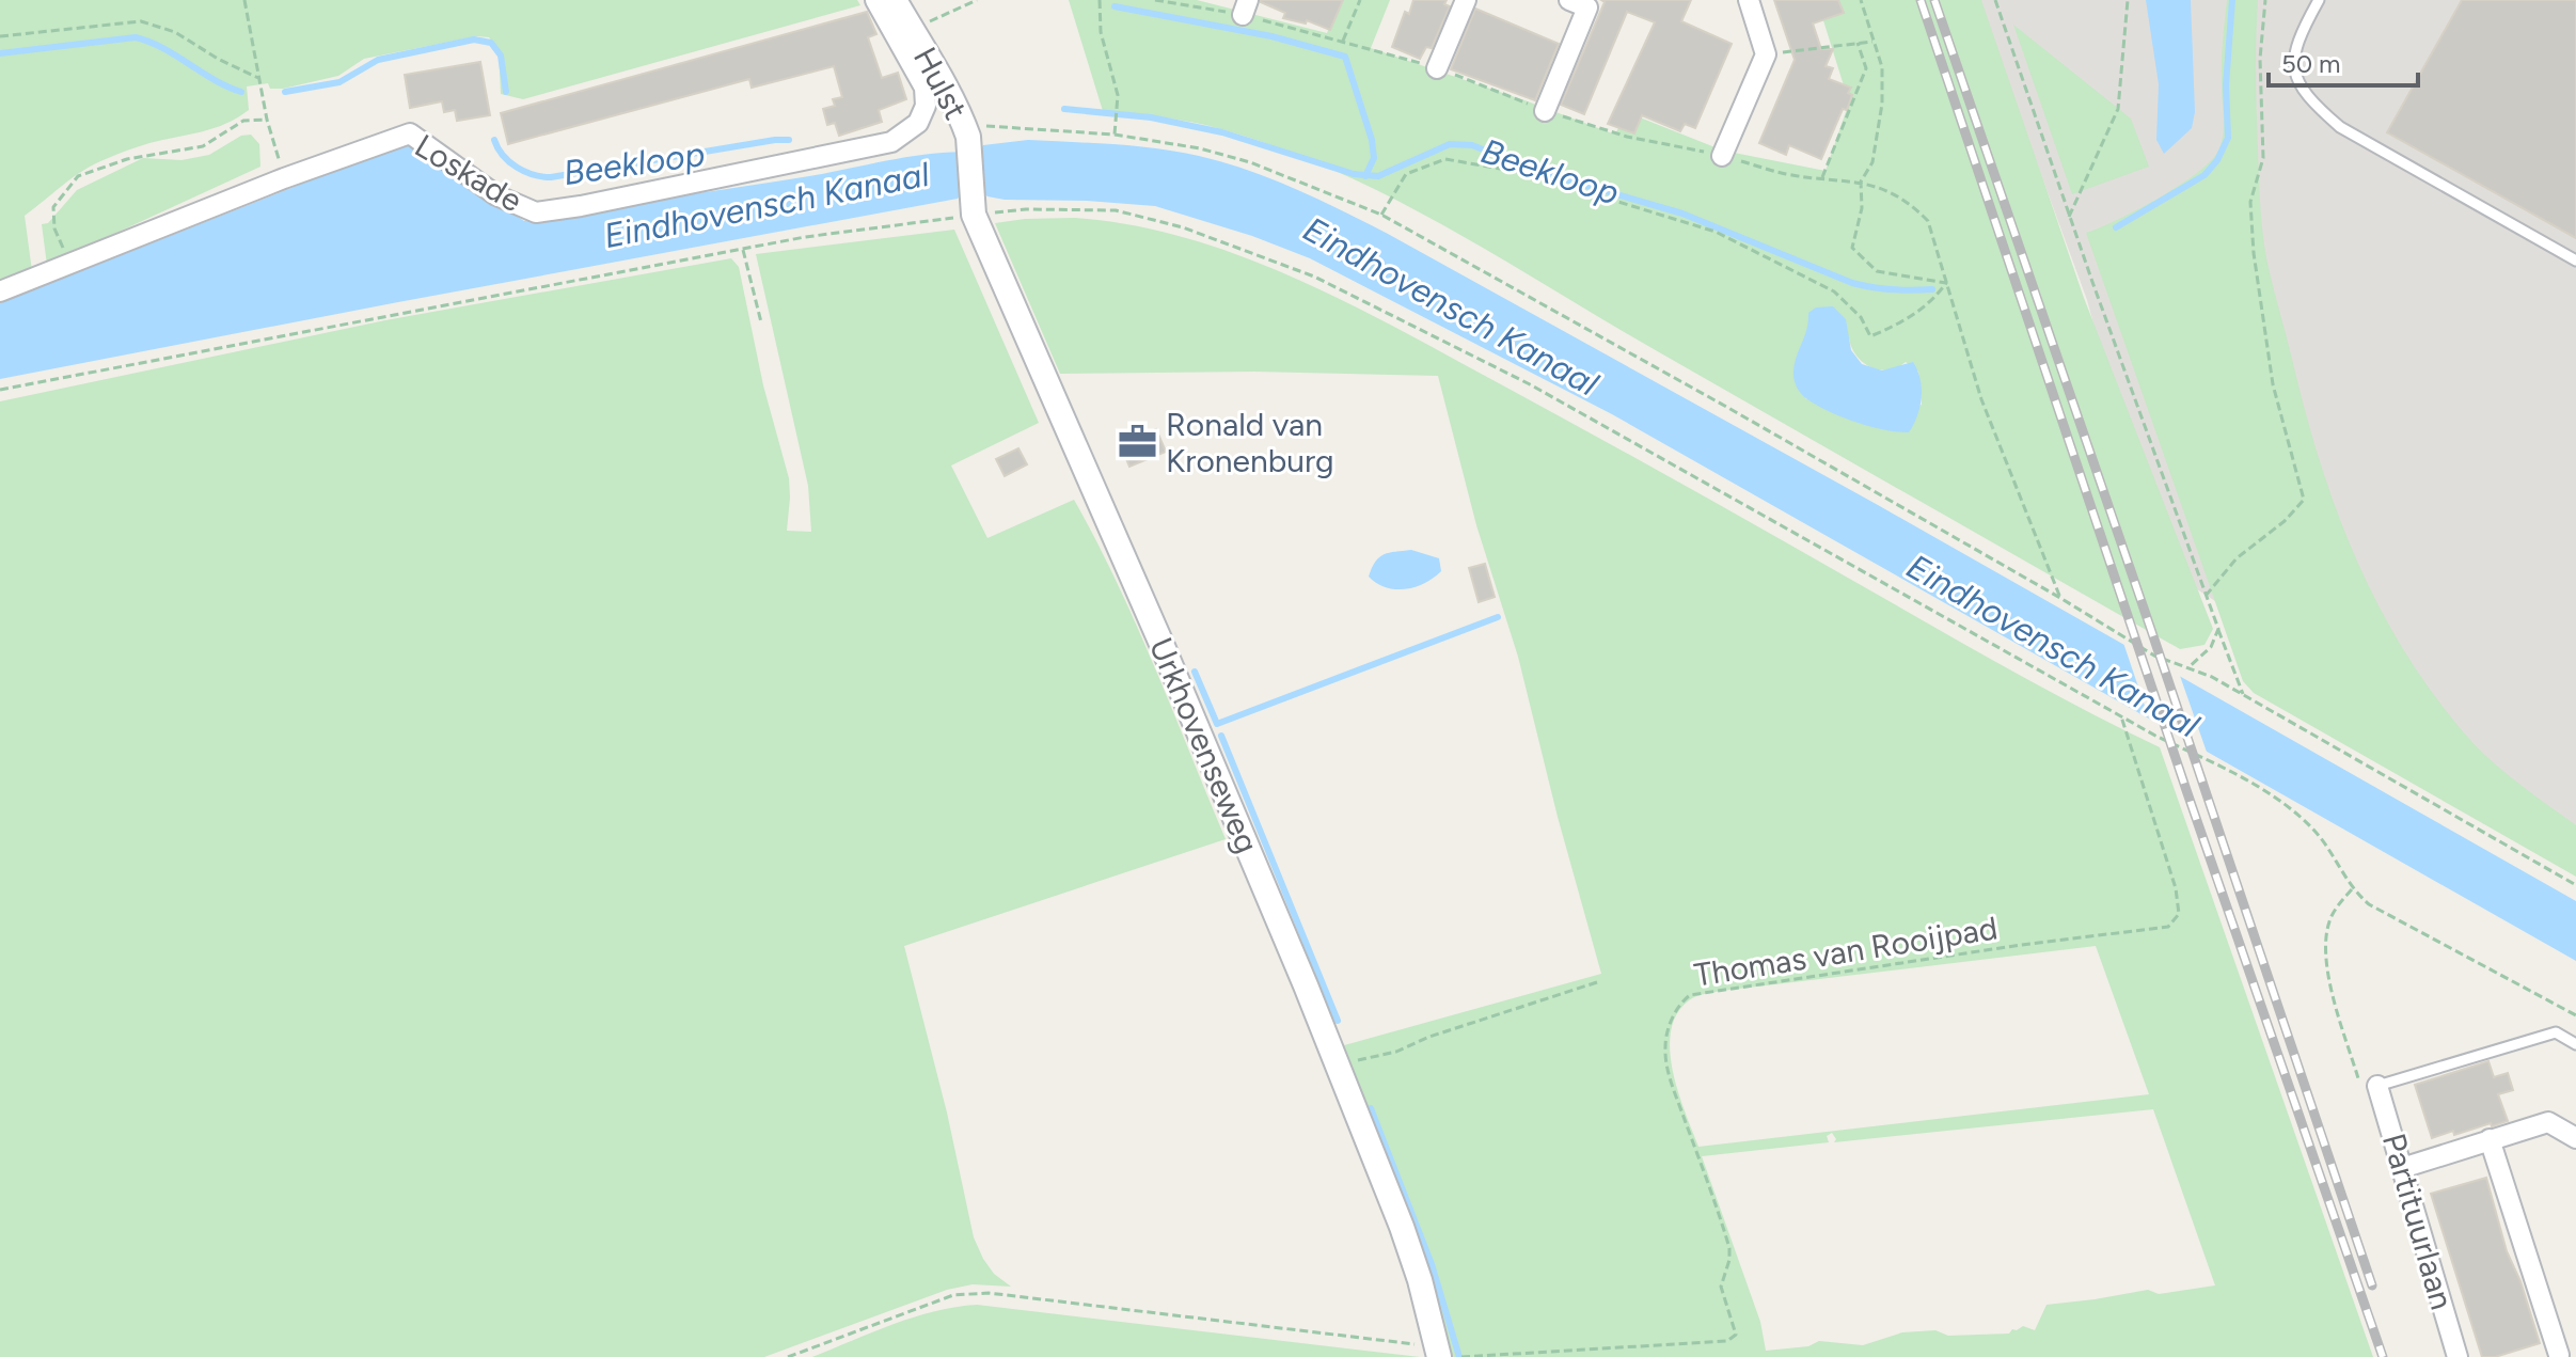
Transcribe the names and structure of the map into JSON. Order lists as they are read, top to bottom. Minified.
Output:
{"streets":{"street":["Hulst","Loskade","Urkhovenseweg","Partituurlaan"],"path":["Thomas van Rooijpad"]},"crossings":[["Hulst","Urkhovenseweg"]],"water":["Beekloop","Eindhovensch Kanaal"],"places":{"office":["Ronald van Kronenburg"]},"scale_bar":"50 m"}
